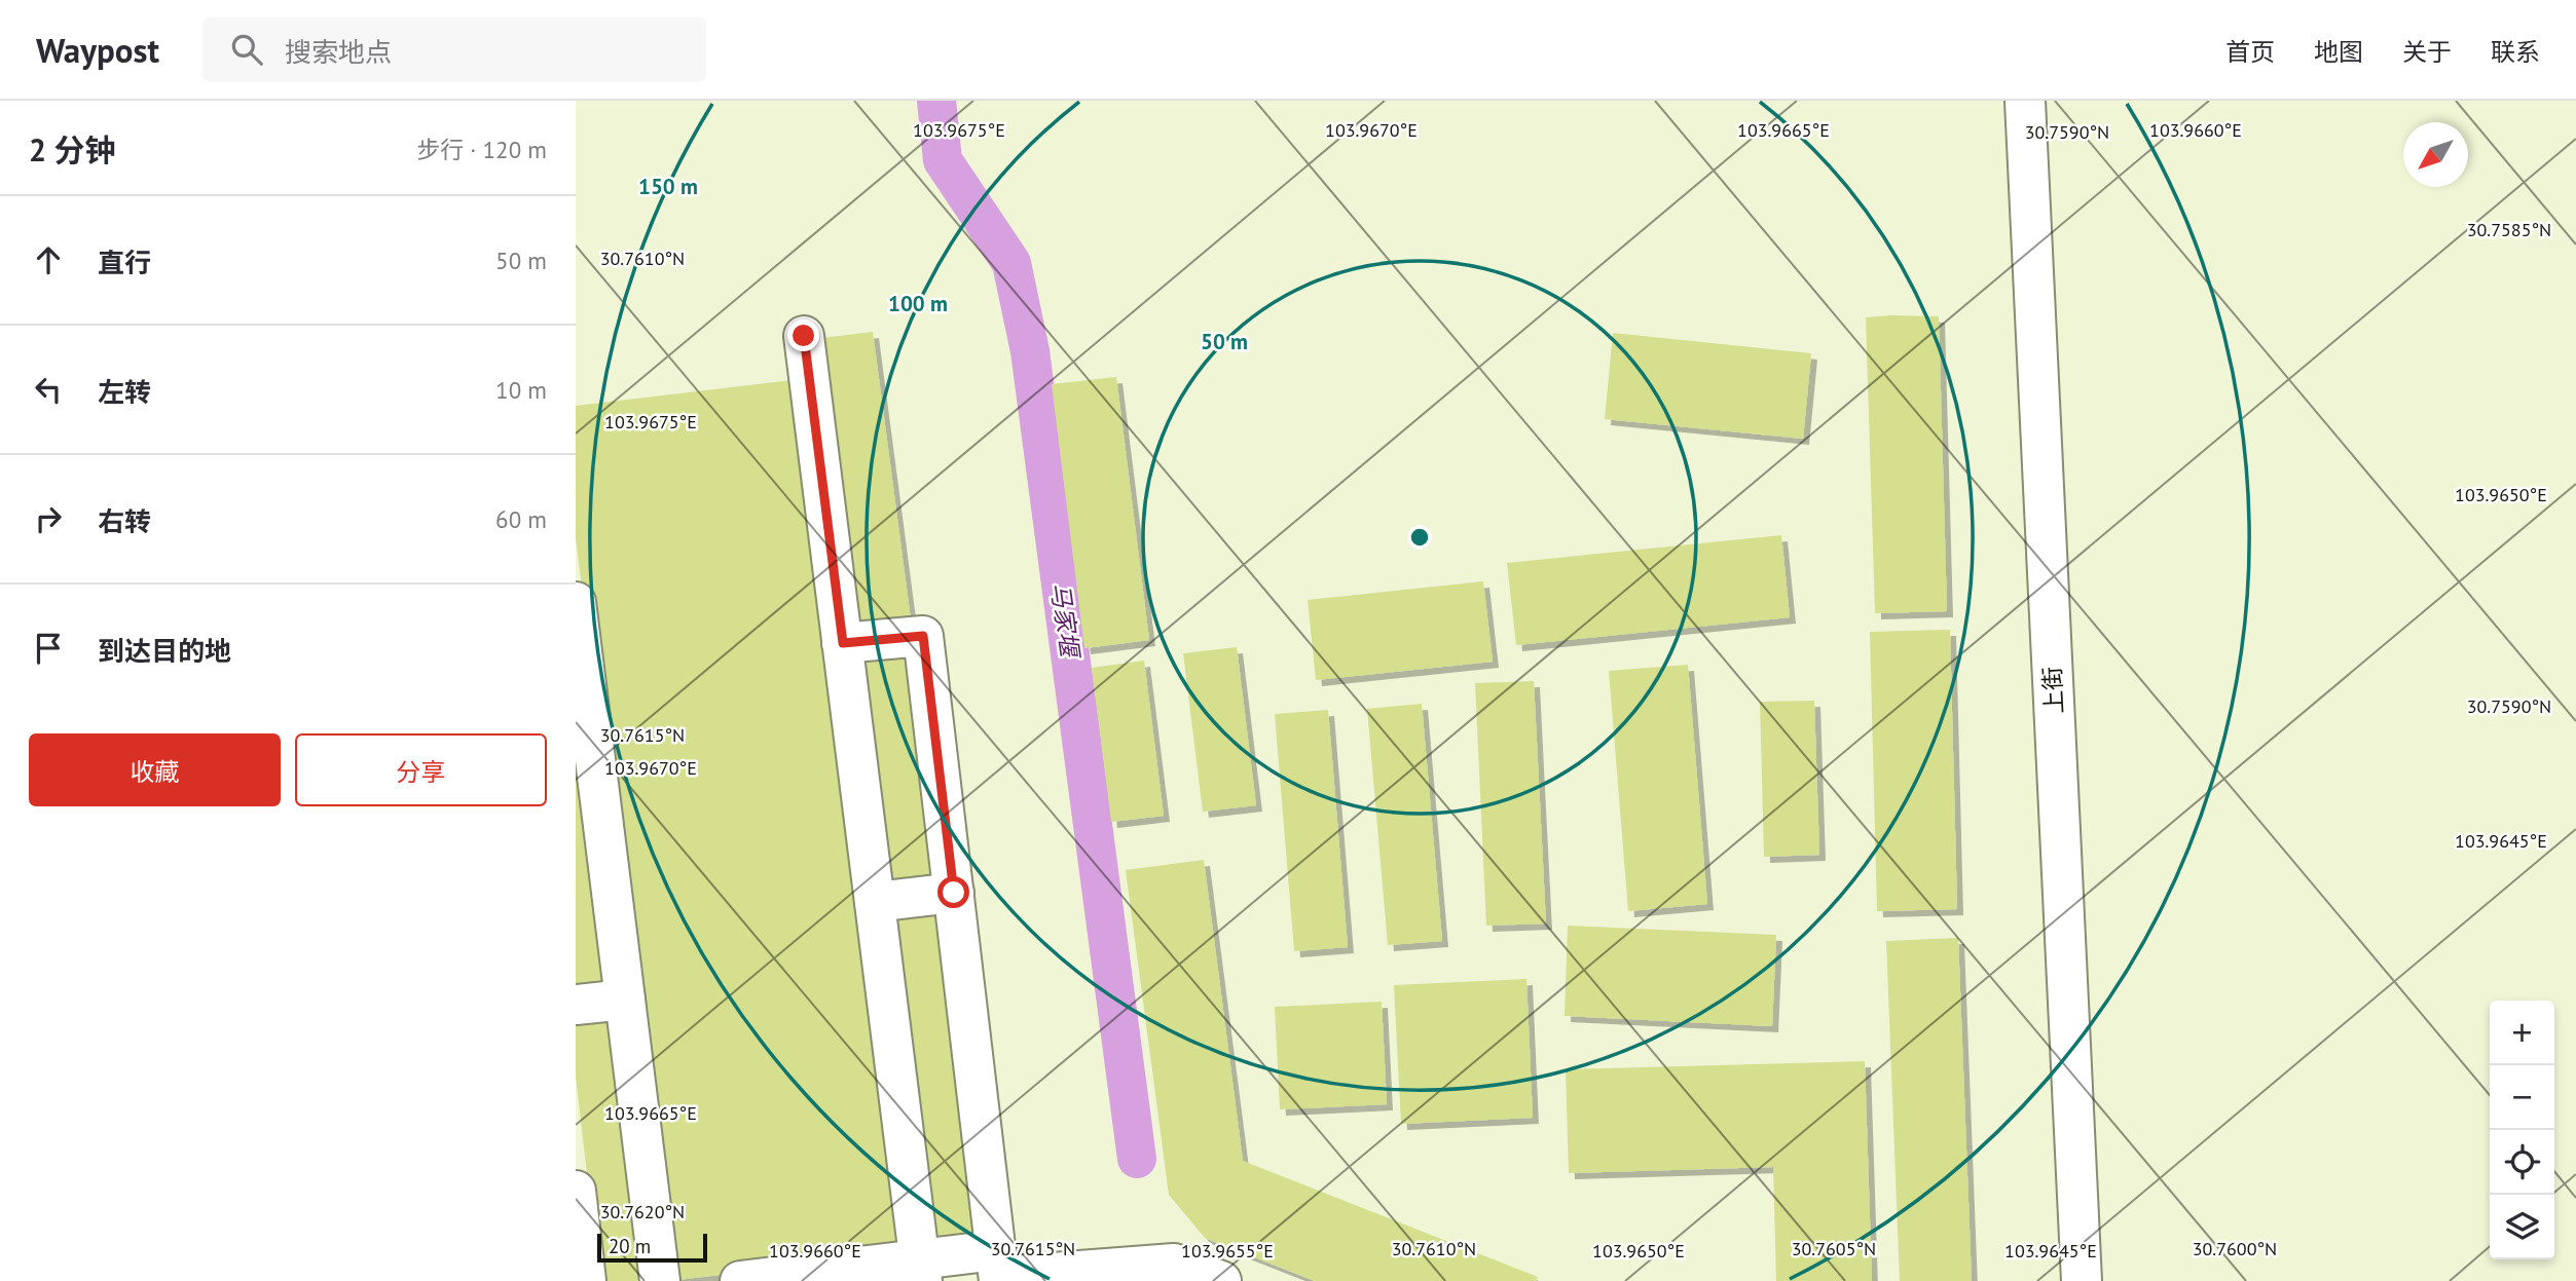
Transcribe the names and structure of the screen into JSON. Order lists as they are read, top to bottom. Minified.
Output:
{"streets":{"street":["上街"]},"water":["马家堰"],"scale_bar":"20 m","north":"bottom left","page":{"header":"Waypost","search":"搜索地点","nav":["首页","地图","关于","联系"],"heading":["2 分钟","步行 · 120 m"],"list":[["直行","50 m"],["左转","10 m"],["右转","60 m"],"到达目的地"],"buttons":["收藏","分享"],"map_buttons":["+","−"],"scale":"20 m"},"coordinates":["103.9660°E","103.9675°E","103.9670°E","103.9665°E","30.7590°N","30.7585°N","30.7610°N","103.9650°E","30.7615°N","103.9645°E","30.7620°N","30.7605°N","30.7600°N","103.9655°E"],"rings":["150 m","100 m","50 m"]}
